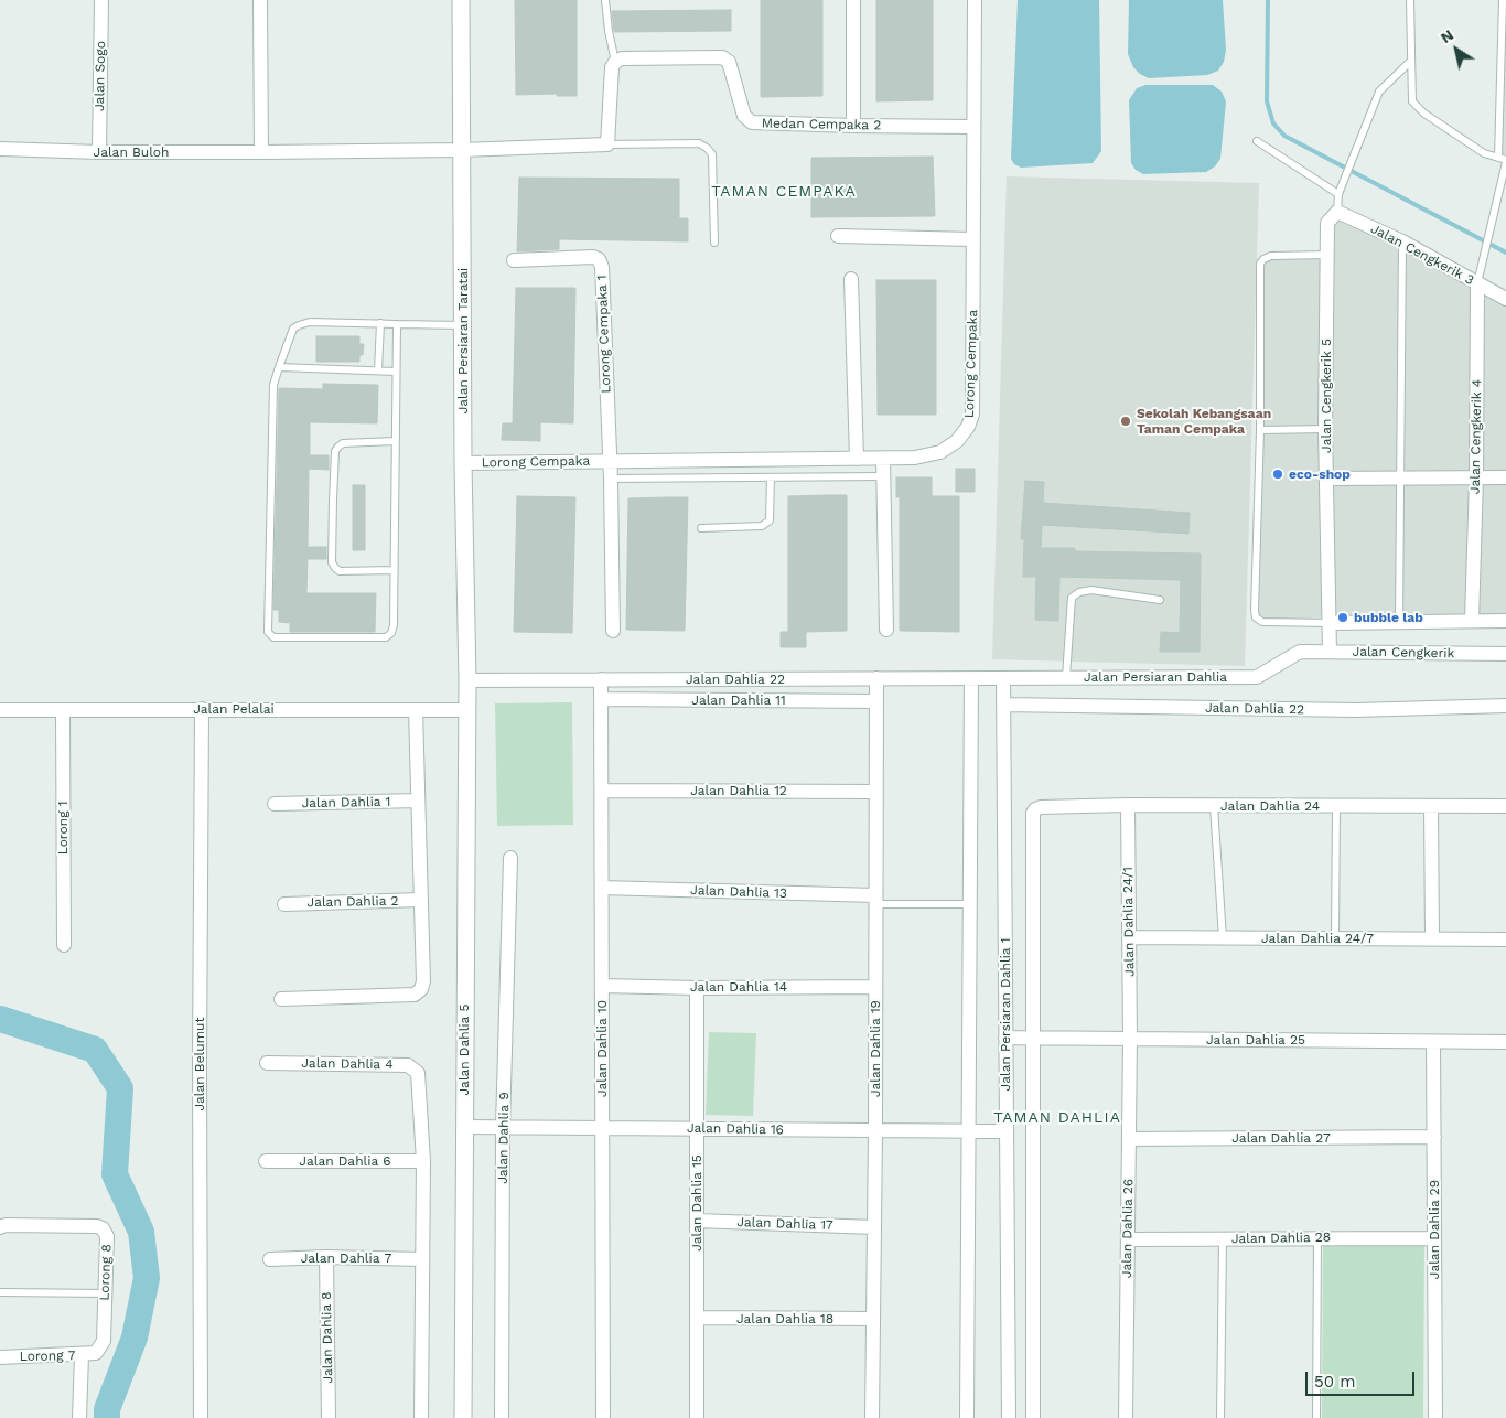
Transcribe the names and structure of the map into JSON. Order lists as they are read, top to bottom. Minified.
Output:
{"streets":{"street":["Jalan Sogo","Medan Cempaka 2","Jalan Buloh","Jalan Cengkerik 3","Lorong Cempaka 1","Jalan Persiaran Taratai","Lorong Cempaka","Jalan Cengkerik 5","Jalan Cengkerik 4","Jalan Cengkerik","Jalan Persiaran Dahlia","Jalan Dahlia 22","Jalan Dahlia 11","Jalan Pelalai","Jalan Dahlia 12","Jalan Dahlia 1","Jalan Dahlia 24","Lorong 1","Jalan Dahlia 13","Jalan Dahlia 2","Jalan Dahlia 24/1","Jalan Dahlia 24/7","Jalan Dahlia 14","Jalan Persiaran Dahlia 1","Jalan Dahlia 25","Jalan Dahlia 10","Jalan Dahlia 19","Jalan Dahlia 5","Jalan Belumut","Jalan Dahlia 4","Jalan Dahlia 16","Jalan Dahlia 9","Jalan Dahlia 27","Jalan Dahlia 6","Jalan Dahlia 15","Jalan Dahlia 17","Jalan Dahlia 26","Jalan Dahlia 29","Jalan Dahlia 28","Jalan Dahlia 7","Lorong 8","Jalan Dahlia 18","Jalan Dahlia 8","Lorong 7"]},"crossings":[["Jalan Sogo","Jalan Buloh"],["Medan Cempaka 2","Lorong Cempaka"],["Jalan Buloh","Jalan Persiaran Taratai"],["Jalan Cengkerik 3","Jalan Cengkerik 5"],["Jalan Cengkerik 3","Jalan Cengkerik 4"],["Lorong Cempaka 1","Lorong Cempaka"],["Jalan Persiaran Taratai","Lorong Cempaka"],["Jalan Persiaran Taratai","Jalan Dahlia 22"],["Jalan Persiaran Taratai","Jalan Dahlia 5"],["Jalan Cengkerik 5","Jalan Cengkerik"],["Jalan Cengkerik","Jalan Persiaran Dahlia"],["Jalan Persiaran Dahlia","Jalan Dahlia 22"],["Jalan Persiaran Dahlia","Jalan Persiaran Dahlia 1"],["Jalan Dahlia 22","Jalan Persiaran Dahlia 1"],["Jalan Dahlia 22","Jalan Dahlia 10"],["Jalan Dahlia 22","Jalan Dahlia 19"],["Jalan Dahlia 22","Jalan Dahlia 5"],["Jalan Dahlia 11","Jalan Dahlia 10"],["Jalan Dahlia 11","Jalan Dahlia 19"],["Jalan Pelalai","Lorong 1"],["Jalan Pelalai","Jalan Dahlia 5"],["Jalan Pelalai","Jalan Belumut"],["Jalan Dahlia 12","Jalan Dahlia 10"],["Jalan Dahlia 12","Jalan Dahlia 19"],["Jalan Dahlia 24","Jalan Dahlia 24/1"],["Jalan Dahlia 24","Jalan Dahlia 25"],["Jalan Dahlia 13","Jalan Dahlia 10"],["Jalan Dahlia 13","Jalan Dahlia 19"],["Jalan Dahlia 24/1","Jalan Dahlia 24/7"],["Jalan Dahlia 24/1","Jalan Dahlia 25"],["Jalan Dahlia 24/1","Jalan Dahlia 26"],["Jalan Dahlia 14","Jalan Dahlia 10"],["Jalan Dahlia 14","Jalan Dahlia 19"],["Jalan Dahlia 14","Jalan Dahlia 15"],["Jalan Persiaran Dahlia 1","Jalan Dahlia 25"],["Jalan Persiaran Dahlia 1","Jalan Dahlia 16"],["Jalan Dahlia 25","Jalan Dahlia 26"],["Jalan Dahlia 25","Jalan Dahlia 29"],["Jalan Dahlia 10","Jalan Dahlia 16"],["Jalan Dahlia 19","Jalan Dahlia 16"],["Jalan Dahlia 19","Jalan Dahlia 17"],["Jalan Dahlia 19","Jalan Dahlia 18"],["Jalan Dahlia 5","Jalan Dahlia 16"],["Jalan Dahlia 4","Jalan Dahlia 6"],["Jalan Dahlia 16","Jalan Dahlia 9"],["Jalan Dahlia 16","Jalan Dahlia 15"],["Jalan Dahlia 27","Jalan Dahlia 26"],["Jalan Dahlia 27","Jalan Dahlia 29"],["Jalan Dahlia 15","Jalan Dahlia 17"],["Jalan Dahlia 15","Jalan Dahlia 18"],["Jalan Dahlia 26","Jalan Dahlia 28"],["Jalan Dahlia 29","Jalan Dahlia 28"],["Jalan Dahlia 7","Jalan Dahlia 8"],["Lorong 8","Lorong 7"]],"districts":["TAMAN CEMPAKA","TAMAN DAHLIA"],"places":["Sekolah Kebangsaan Taman Cempaka","eco-shop","bubble lab"],"scale_bar":"50 m","north":"top left"}
